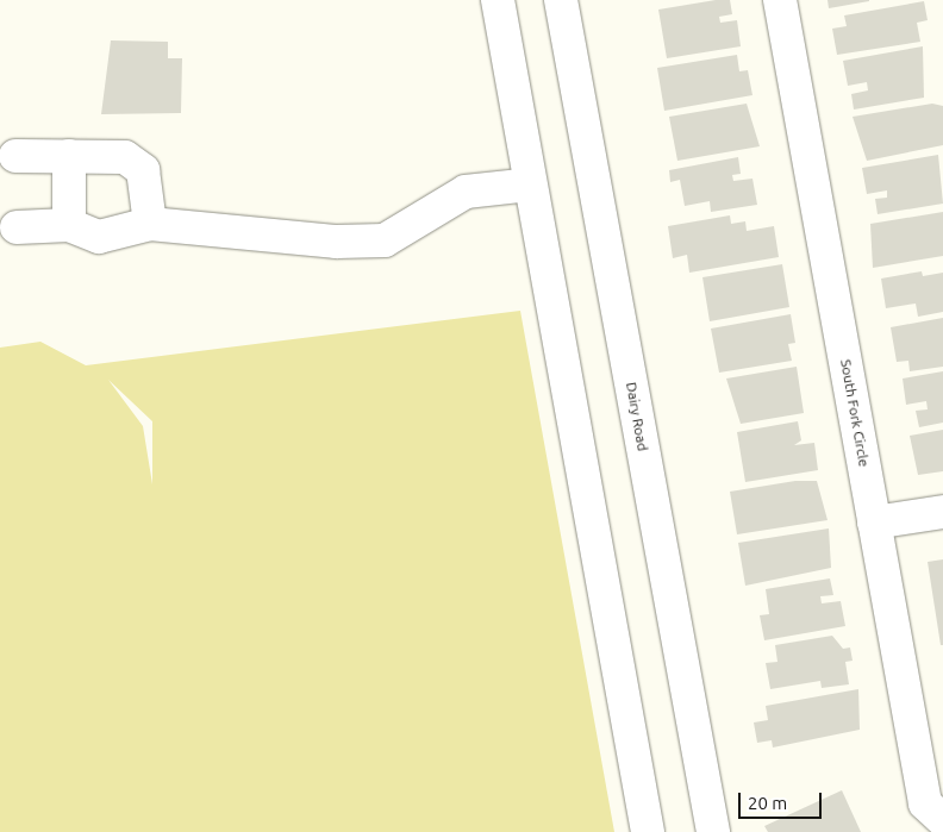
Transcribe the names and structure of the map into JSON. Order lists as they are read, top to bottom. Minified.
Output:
{"streets":{"street":["South Fork Circle","Dairy Road"]},"scale_bar":"20 m"}
